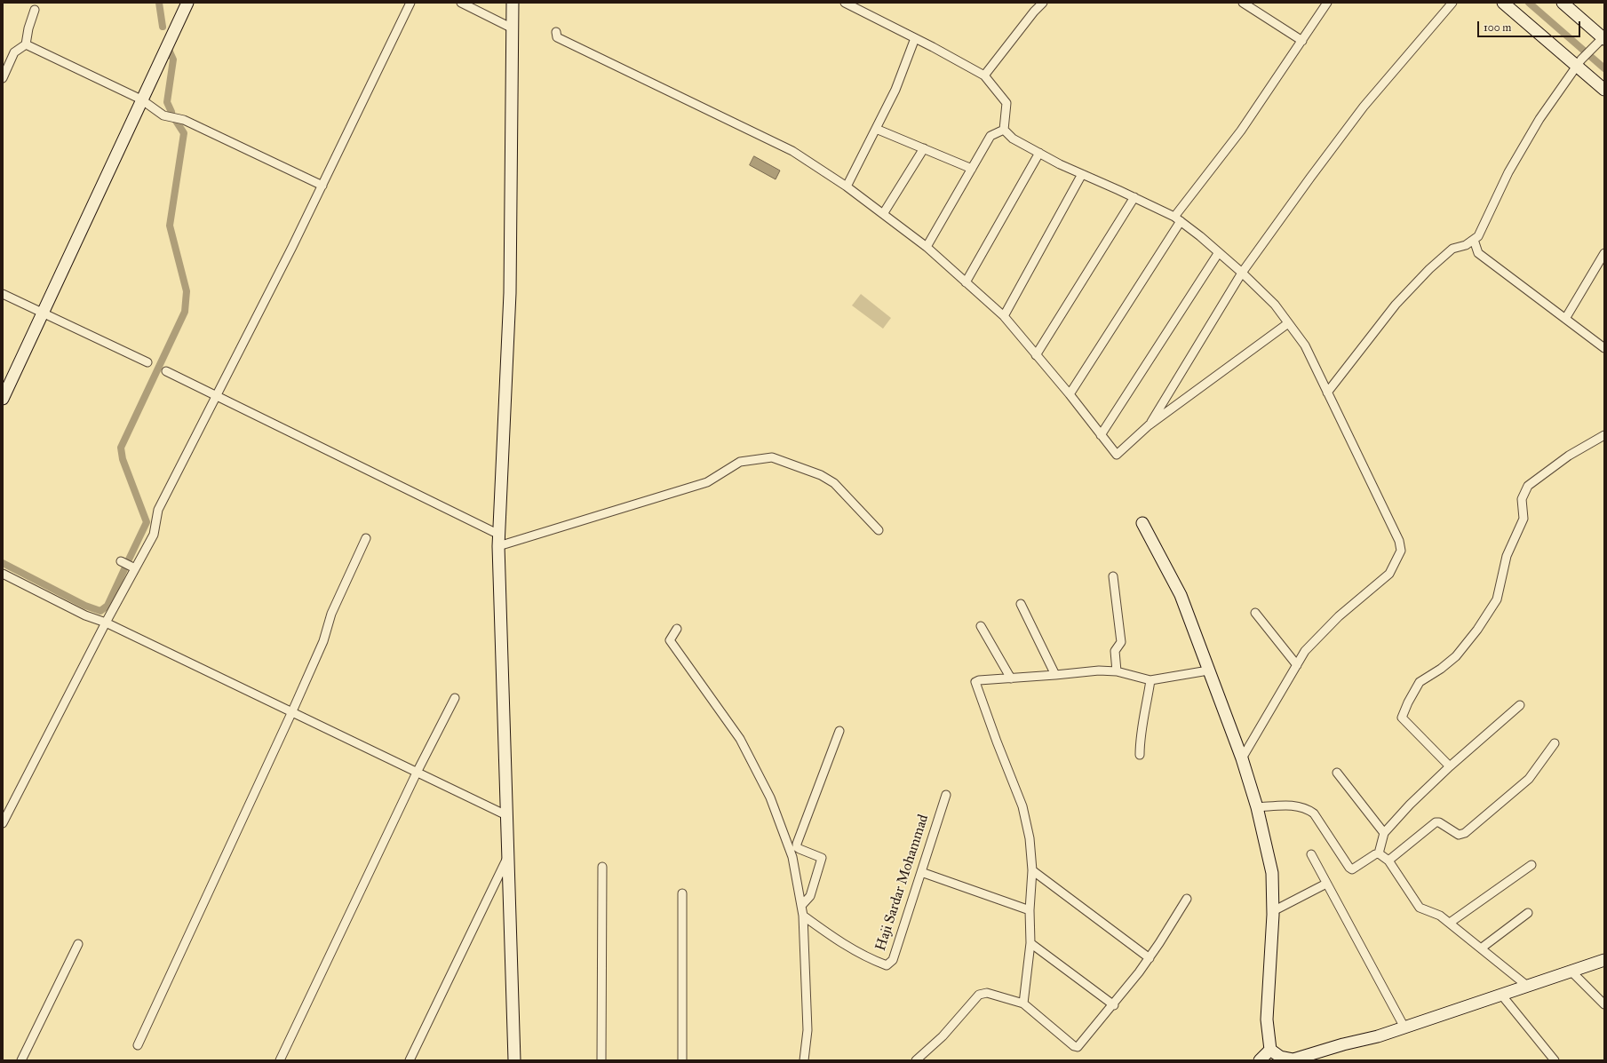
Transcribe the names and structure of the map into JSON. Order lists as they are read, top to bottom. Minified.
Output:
{"streets":{"street":["Haji Sardar Mohammad"]},"scale_bar":"100 m"}
